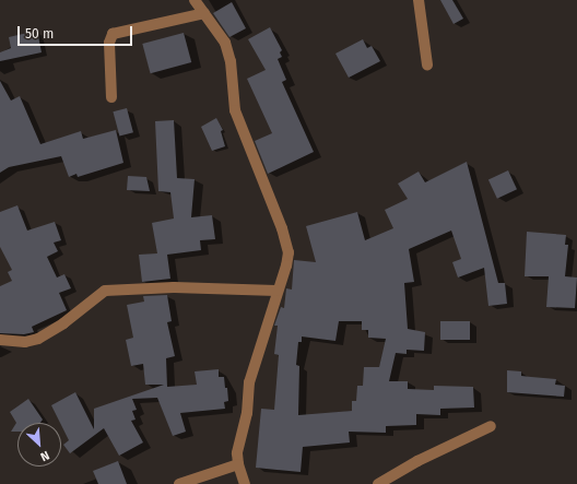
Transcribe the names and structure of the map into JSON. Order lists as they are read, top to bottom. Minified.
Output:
{"scale_bar":"50 m","north":"bottom right"}
